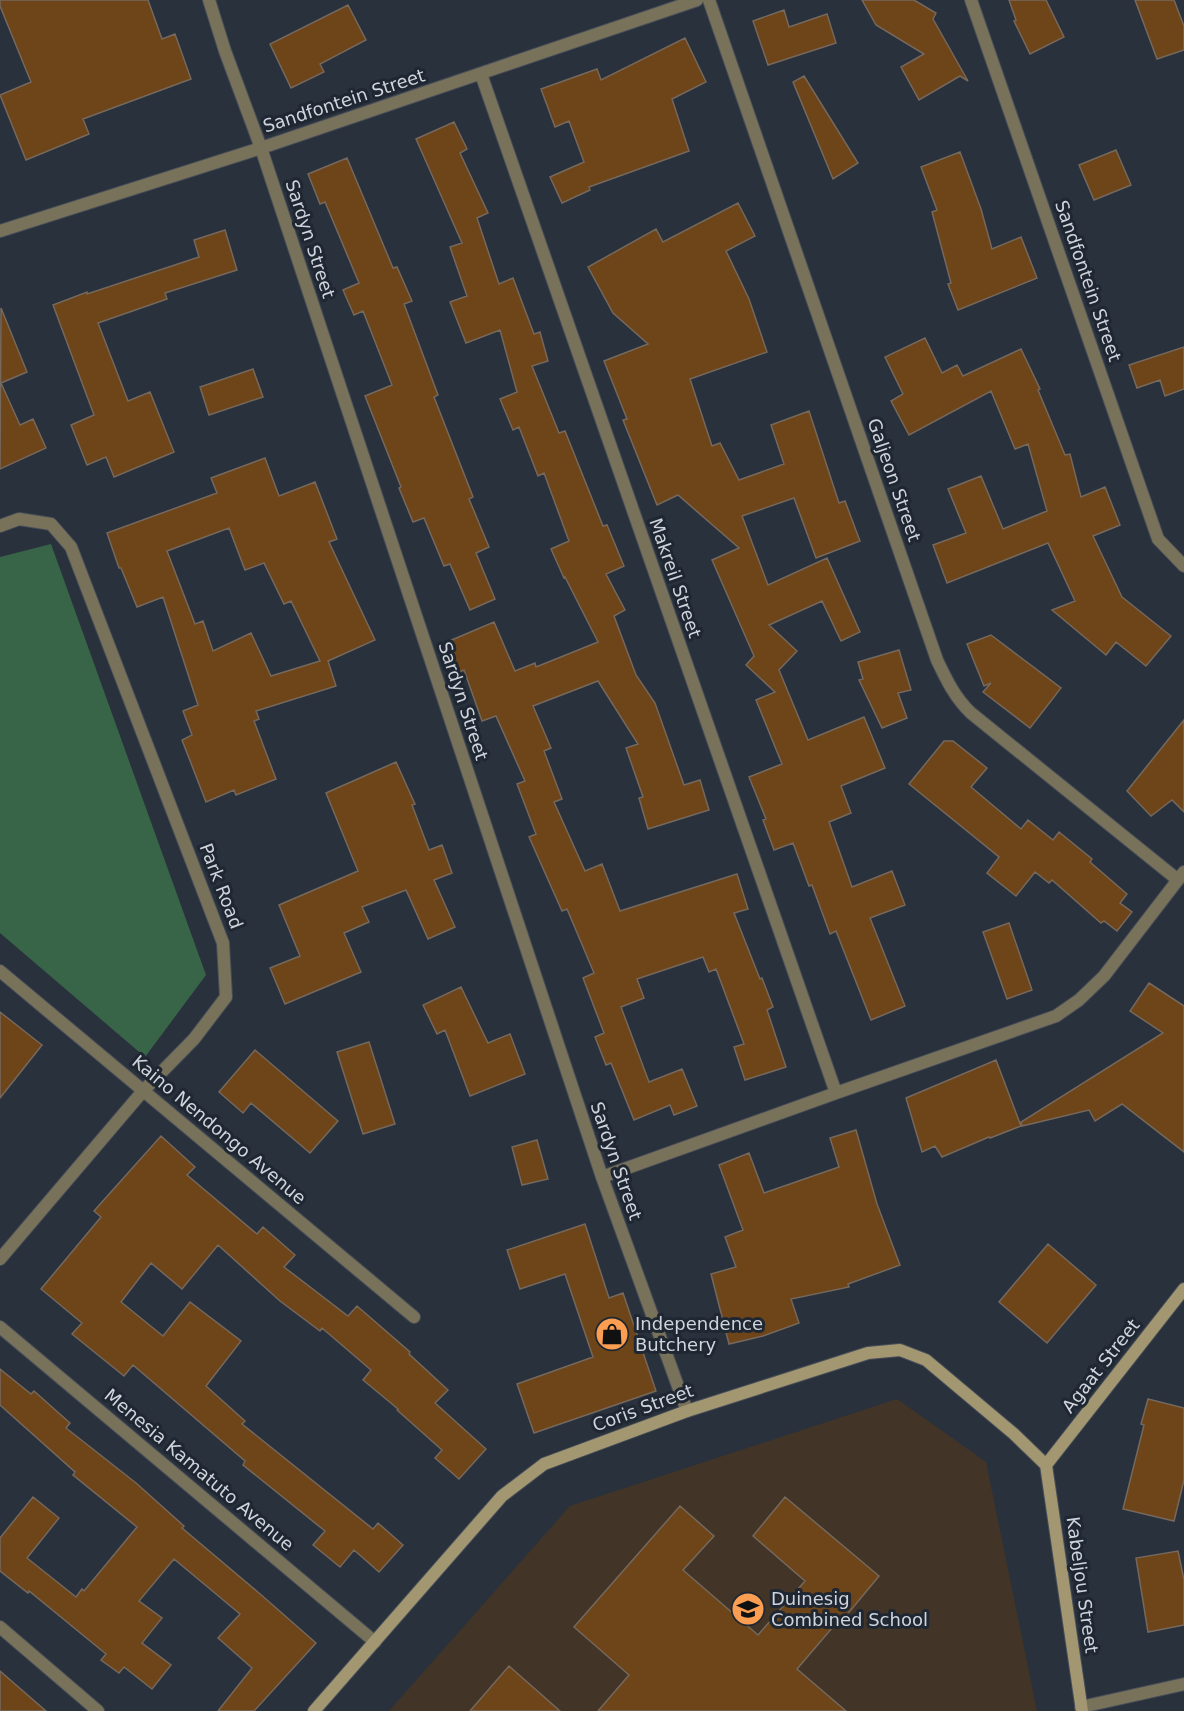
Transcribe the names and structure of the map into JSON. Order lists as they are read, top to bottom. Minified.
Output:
{"streets":{"street":["Sandfontein Street","Sardyn Street","Galjeon Street","Makreil Street","Park Road","Kaino Nendongo Avenue","Agaat Street","Coris Street","Menesia Kamatuto Avenue","Kabeljou Street"]},"crossings":[["Sandfontein Street","Sardyn Street"],["Sandfontein Street","Makreil Street"],["Sardyn Street","Coris Street"],["Park Road","Kaino Nendongo Avenue"],["Agaat Street","Coris Street"],["Agaat Street","Kabeljou Street"],["Coris Street","Menesia Kamatuto Avenue"],["Coris Street","Kabeljou Street"]],"places":{"shop":["Independence Butchery"],"school or university":["Duinesig Combined School"]}}
